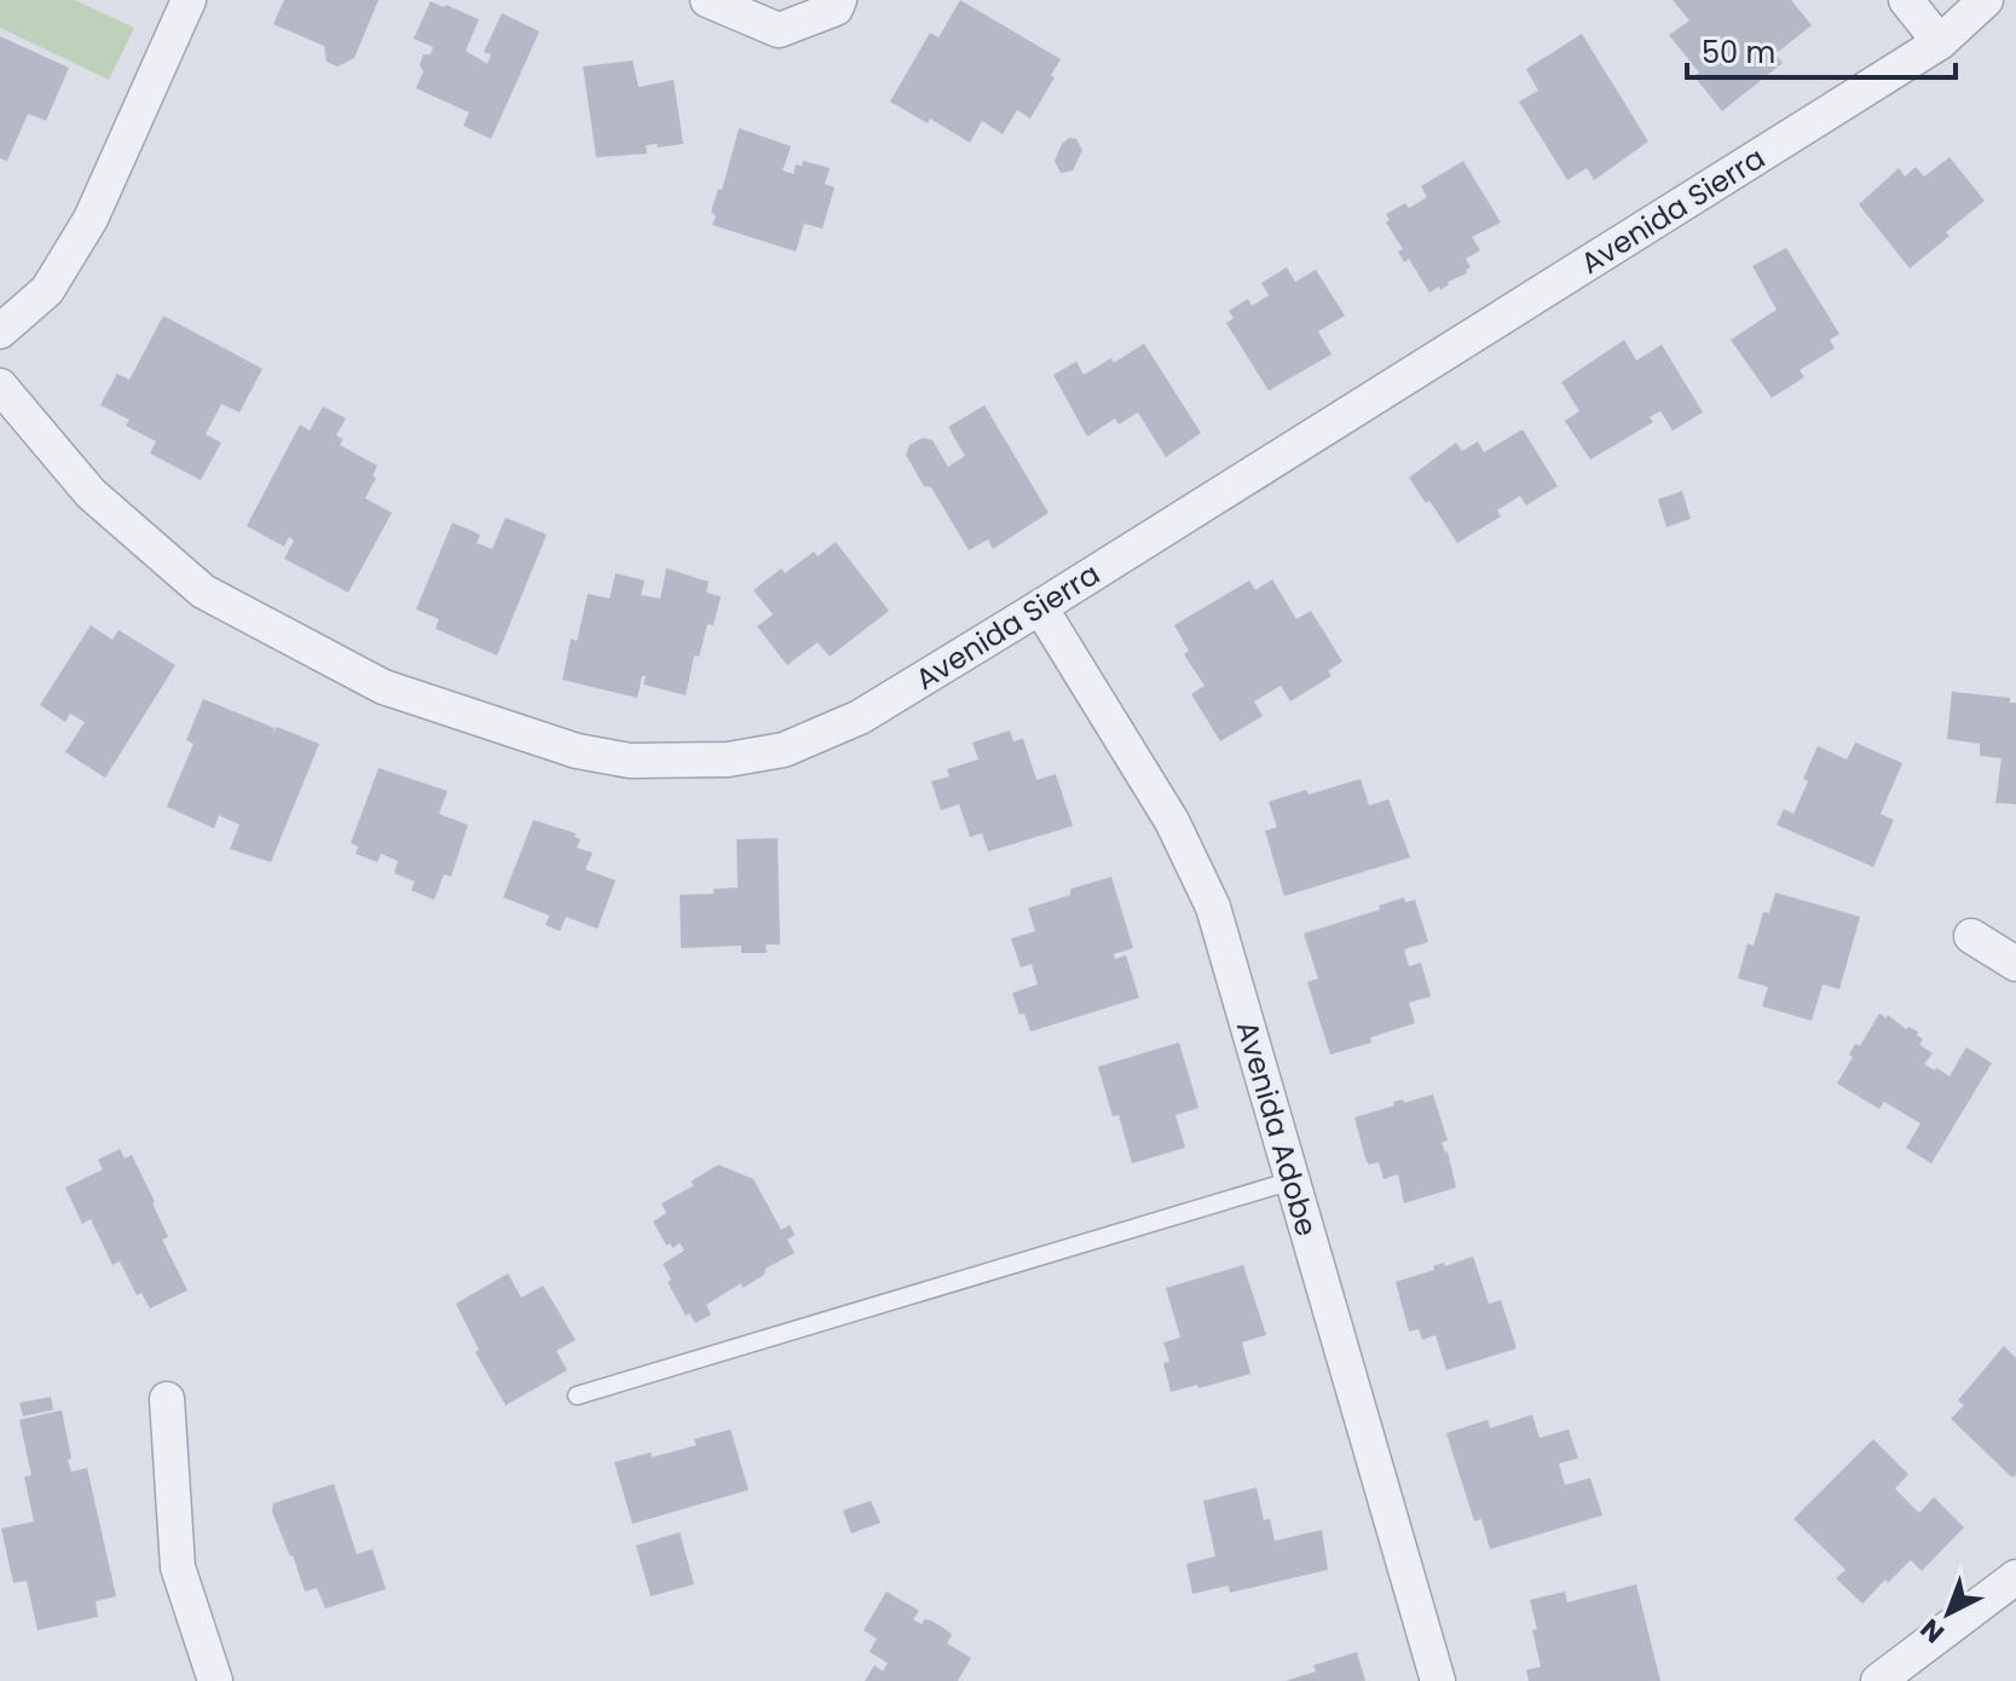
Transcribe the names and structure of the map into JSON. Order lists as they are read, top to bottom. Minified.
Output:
{"streets":{"street":["Avenida Sierra","Avenida Adobe"]},"crossings":[["Avenida Sierra","Avenida Adobe"]],"scale_bar":"50 m","north":"bottom left"}
